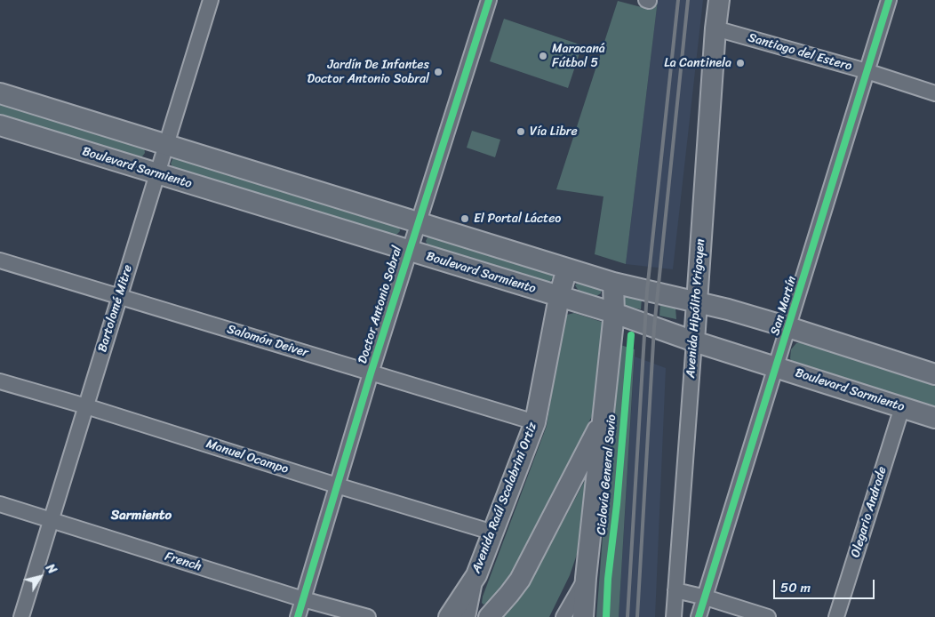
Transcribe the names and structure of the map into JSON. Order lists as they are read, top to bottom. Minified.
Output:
{"streets":{"main road":["Boulevard Sarmiento","Avenida Hipólito Yrigoyen","Avenida Raúl Scalabrini Ortiz"],"street":["Santiago del Estero","Doctor Antonio Sobral","San Martín","Bartolomé Mitre","Salomón Deiver","Manuel Ocampo","Olegario Andrade","French"],"cycle path":["Ciclovía General Savio"]},"crossings":[["Santiago del Estero","San Martín"],["Santiago del Estero","Avenida Hipólito Yrigoyen"],["Boulevard Sarmiento","Doctor Antonio Sobral"],["Boulevard Sarmiento","San Martín"],["Boulevard Sarmiento","Bartolomé Mitre"],["Boulevard Sarmiento","Avenida Hipólito Yrigoyen"],["Boulevard Sarmiento","Avenida Raúl Scalabrini Ortiz"],["Boulevard Sarmiento","Olegario Andrade"],["Doctor Antonio Sobral","Salomón Deiver"],["Doctor Antonio Sobral","Manuel Ocampo"],["Doctor Antonio Sobral","French"],["Bartolomé Mitre","Salomón Deiver"],["Bartolomé Mitre","Manuel Ocampo"],["Bartolomé Mitre","French"],["Salomón Deiver","Avenida Raúl Scalabrini Ortiz"],["Manuel Ocampo","Avenida Raúl Scalabrini Ortiz"]],"districts":["Sarmiento"],"places":["Maracaná Fútbol 5","La Cantinela","Jardín De Infantes Doctor Antonio Sobral","Vía Libre","El Portal Lácteo"],"scale_bar":"50 m","north":"top right"}
